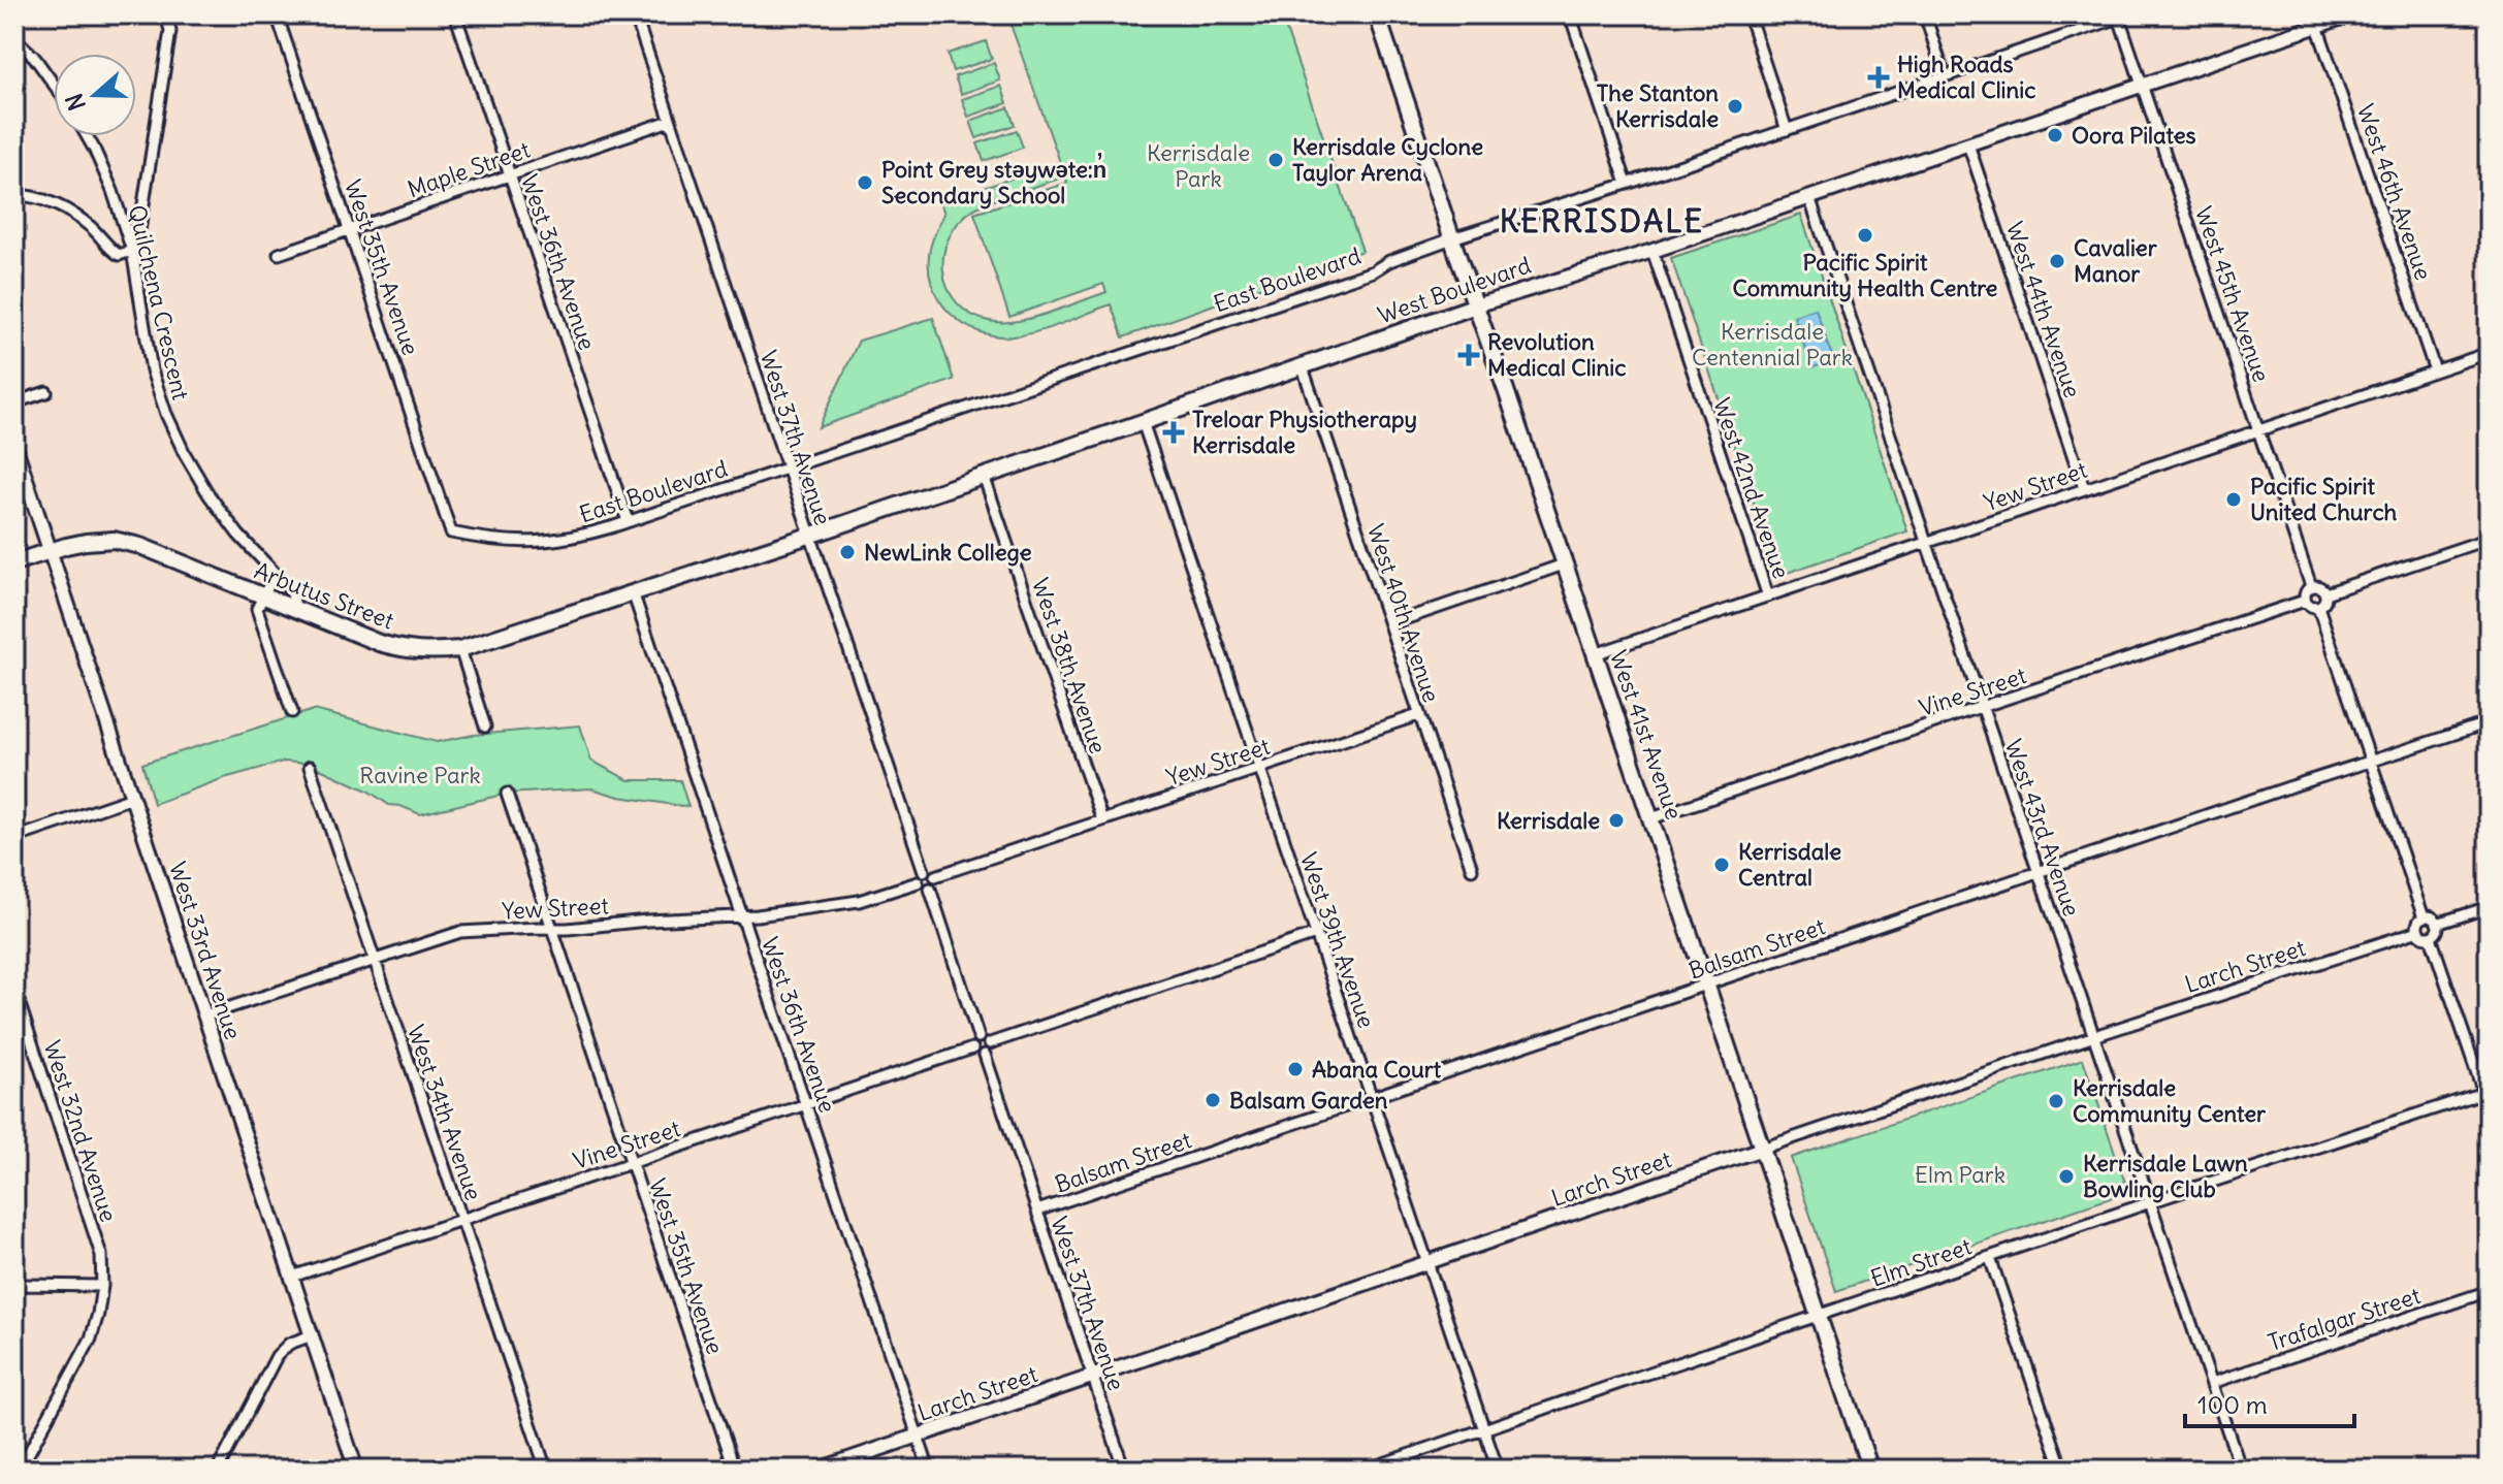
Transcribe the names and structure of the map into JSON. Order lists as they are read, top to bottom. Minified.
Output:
{"streets":{"main road":["West Boulevard","Arbutus Street","West 41st Avenue"],"street":["Maple Street","West 46th Avenue","West 36th Avenue","West 35th Avenue","East Boulevard","West 45th Avenue","Quilchena Crescent","West 44th Avenue","West 37th Avenue","Yew Street","West 42nd Avenue","West 40th Avenue","West 38th Avenue","Vine Street","West 43rd Avenue","West 39th Avenue","Balsam Street","West 33rd Avenue","Larch Street","West 34th Avenue","West 32nd Avenue","Elm Street","Trafalgar Street"]},"crossings":[["Maple Street","West 36th Avenue"],["Maple Street","West 35th Avenue"],["Maple Street","West 37th Avenue"],["West 46th Avenue","West Boulevard"],["West 46th Avenue","Yew Street"],["West 36th Avenue","East Boulevard"],["West 36th Avenue","Yew Street"],["West 36th Avenue","Arbutus Street"],["West 36th Avenue","Vine Street"],["West 36th Avenue","Larch Street"],["West 35th Avenue","East Boulevard"],["West 35th Avenue","Yew Street"],["West 35th Avenue","Vine Street"],["East Boulevard","West 45th Avenue"],["East Boulevard","West 37th Avenue"],["East Boulevard","West 41st Avenue"],["West Boulevard","West 45th Avenue"],["West Boulevard","West 44th Avenue"],["West Boulevard","West 37th Avenue"],["West Boulevard","West 42nd Avenue"],["West Boulevard","Arbutus Street"],["West Boulevard","West 40th Avenue"],["West Boulevard","West 38th Avenue"],["West Boulevard","West 41st Avenue"],["West Boulevard","West 43rd Avenue"],["West Boulevard","West 39th Avenue"],["West 45th Avenue","Yew Street"],["West 45th Avenue","Vine Street"],["Quilchena Crescent","Arbutus Street"],["West 44th Avenue","Yew Street"],["West 37th Avenue","Yew Street"],["West 37th Avenue","Arbutus Street"],["West 37th Avenue","Vine Street"],["West 37th Avenue","Balsam Street"],["West 37th Avenue","Larch Street"],["Yew Street","West 42nd Avenue"],["Yew Street","West 40th Avenue"],["Yew Street","West 38th Avenue"],["Yew Street","West 41st Avenue"],["Yew Street","West 43rd Avenue"],["Yew Street","West 39th Avenue"],["Yew Street","West 33rd Avenue"],["Yew Street","West 34th Avenue"],["Arbutus Street","West 33rd Avenue"],["Vine Street","West 41st Avenue"],["Vine Street","West 43rd Avenue"],["Vine Street","West 33rd Avenue"],["Vine Street","West 34th Avenue"],["West 41st Avenue","Balsam Street"],["West 41st Avenue","Larch Street"],["West 41st Avenue","Elm Street"],["West 43rd Avenue","Balsam Street"],["West 43rd Avenue","Larch Street"],["West 43rd Avenue","Elm Street"],["West 43rd Avenue","Trafalgar Street"],["West 39th Avenue","Balsam Street"],["West 39th Avenue","Larch Street"],["West 39th Avenue","Elm Street"]],"districts":["KERRISDALE"],"parks":["Kerrisdale Park","Kerrisdale Centennial Park","Ravine Park","Elm Park"],"places":{"health":["High Roads Medical Clinic","Revolution Medical Clinic","Treloar Physiotherapy Kerrisdale"],"other":["The Stanton Kerrisdale","Oora Pilates","Kerrisdale Cyclone Taylor Arena","Point Grey stəywəte:n̓ Secondary School","Pacific Spirit Community Health Centre","Cavalier Manor","Pacific Spirit United Church","NewLink College","Kerrisdale","Kerrisdale Central","Abana Court","Balsam Garden","Kerrisdale Community Center","Kerrisdale Lawn Bowling Club"]},"scale_bar":"100 m","north":"left"}
